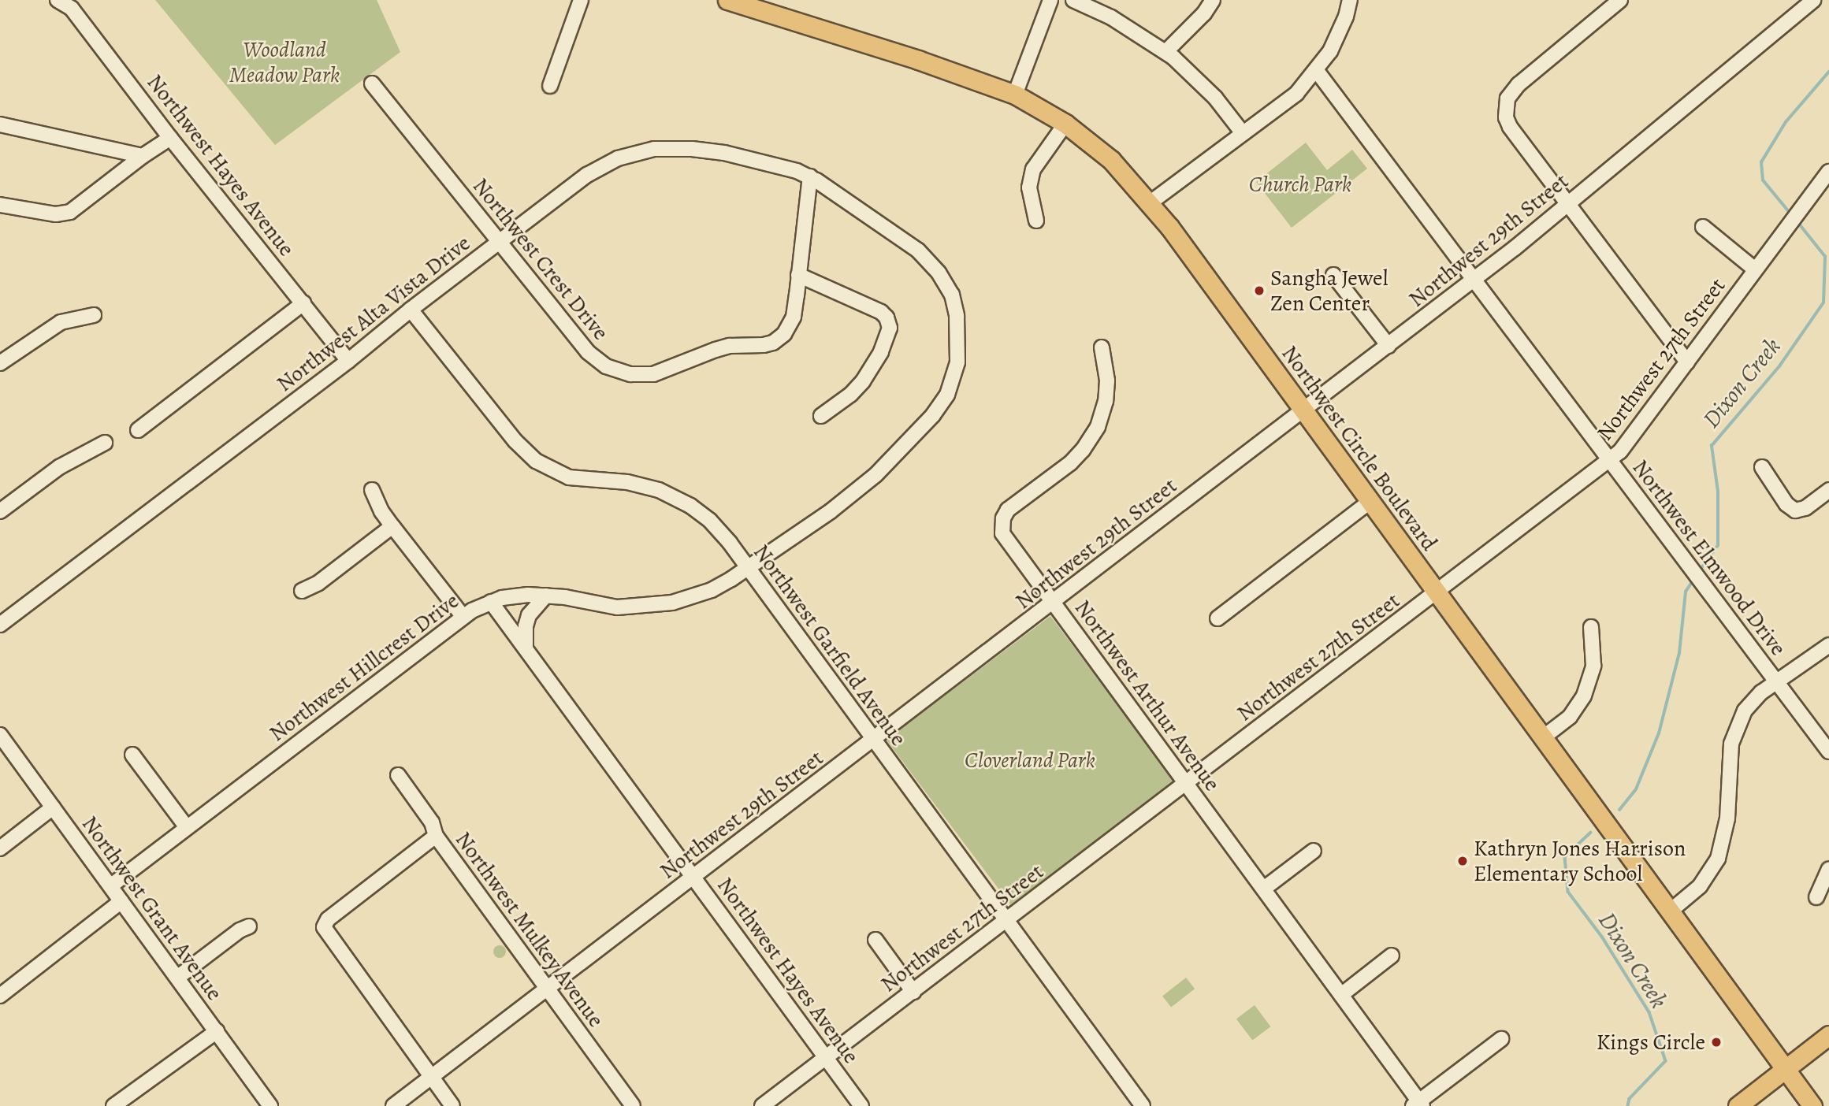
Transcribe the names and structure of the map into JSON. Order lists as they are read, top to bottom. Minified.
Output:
{"streets":{"main road":["Northwest Circle Boulevard"],"street":["Northwest Hayes Avenue","Northwest 29th Street","Northwest Crest Drive","Northwest Alta Vista Drive","Northwest 27th Street","Northwest Elmwood Drive","Northwest Garfield Avenue","Northwest Hillcrest Drive","Northwest Arthur Avenue","Northwest Grant Avenue","Northwest Mulkey Avenue"]},"crossings":[["Northwest Hayes Avenue","Northwest 29th Street"],["Northwest Hayes Avenue","Northwest Alta Vista Drive"],["Northwest Hayes Avenue","Northwest 27th Street"],["Northwest Hayes Avenue","Northwest Hillcrest Drive"],["Northwest 29th Street","Northwest Circle Boulevard"],["Northwest 29th Street","Northwest Elmwood Drive"],["Northwest 29th Street","Northwest Garfield Avenue"],["Northwest 29th Street","Northwest Arthur Avenue"],["Northwest 29th Street","Northwest Mulkey Avenue"],["Northwest Crest Drive","Northwest Alta Vista Drive"],["Northwest Crest Drive","Northwest Hillcrest Drive"],["Northwest Alta Vista Drive","Northwest Garfield Avenue"],["Northwest Alta Vista Drive","Northwest Hillcrest Drive"],["Northwest 27th Street","Northwest Circle Boulevard"],["Northwest 27th Street","Northwest Elmwood Drive"],["Northwest 27th Street","Northwest Garfield Avenue"],["Northwest 27th Street","Northwest Arthur Avenue"],["Northwest Garfield Avenue","Northwest Hillcrest Drive"],["Northwest Hillcrest Drive","Northwest Grant Avenue"]],"water":["Dixon Creek"],"parks":["Woodland Meadow Park","Church Park","Cloverland Park"],"places":["Sangha Jewel Zen Center","Kathryn Jones Harrison Elementary School","Kings Circle"]}
